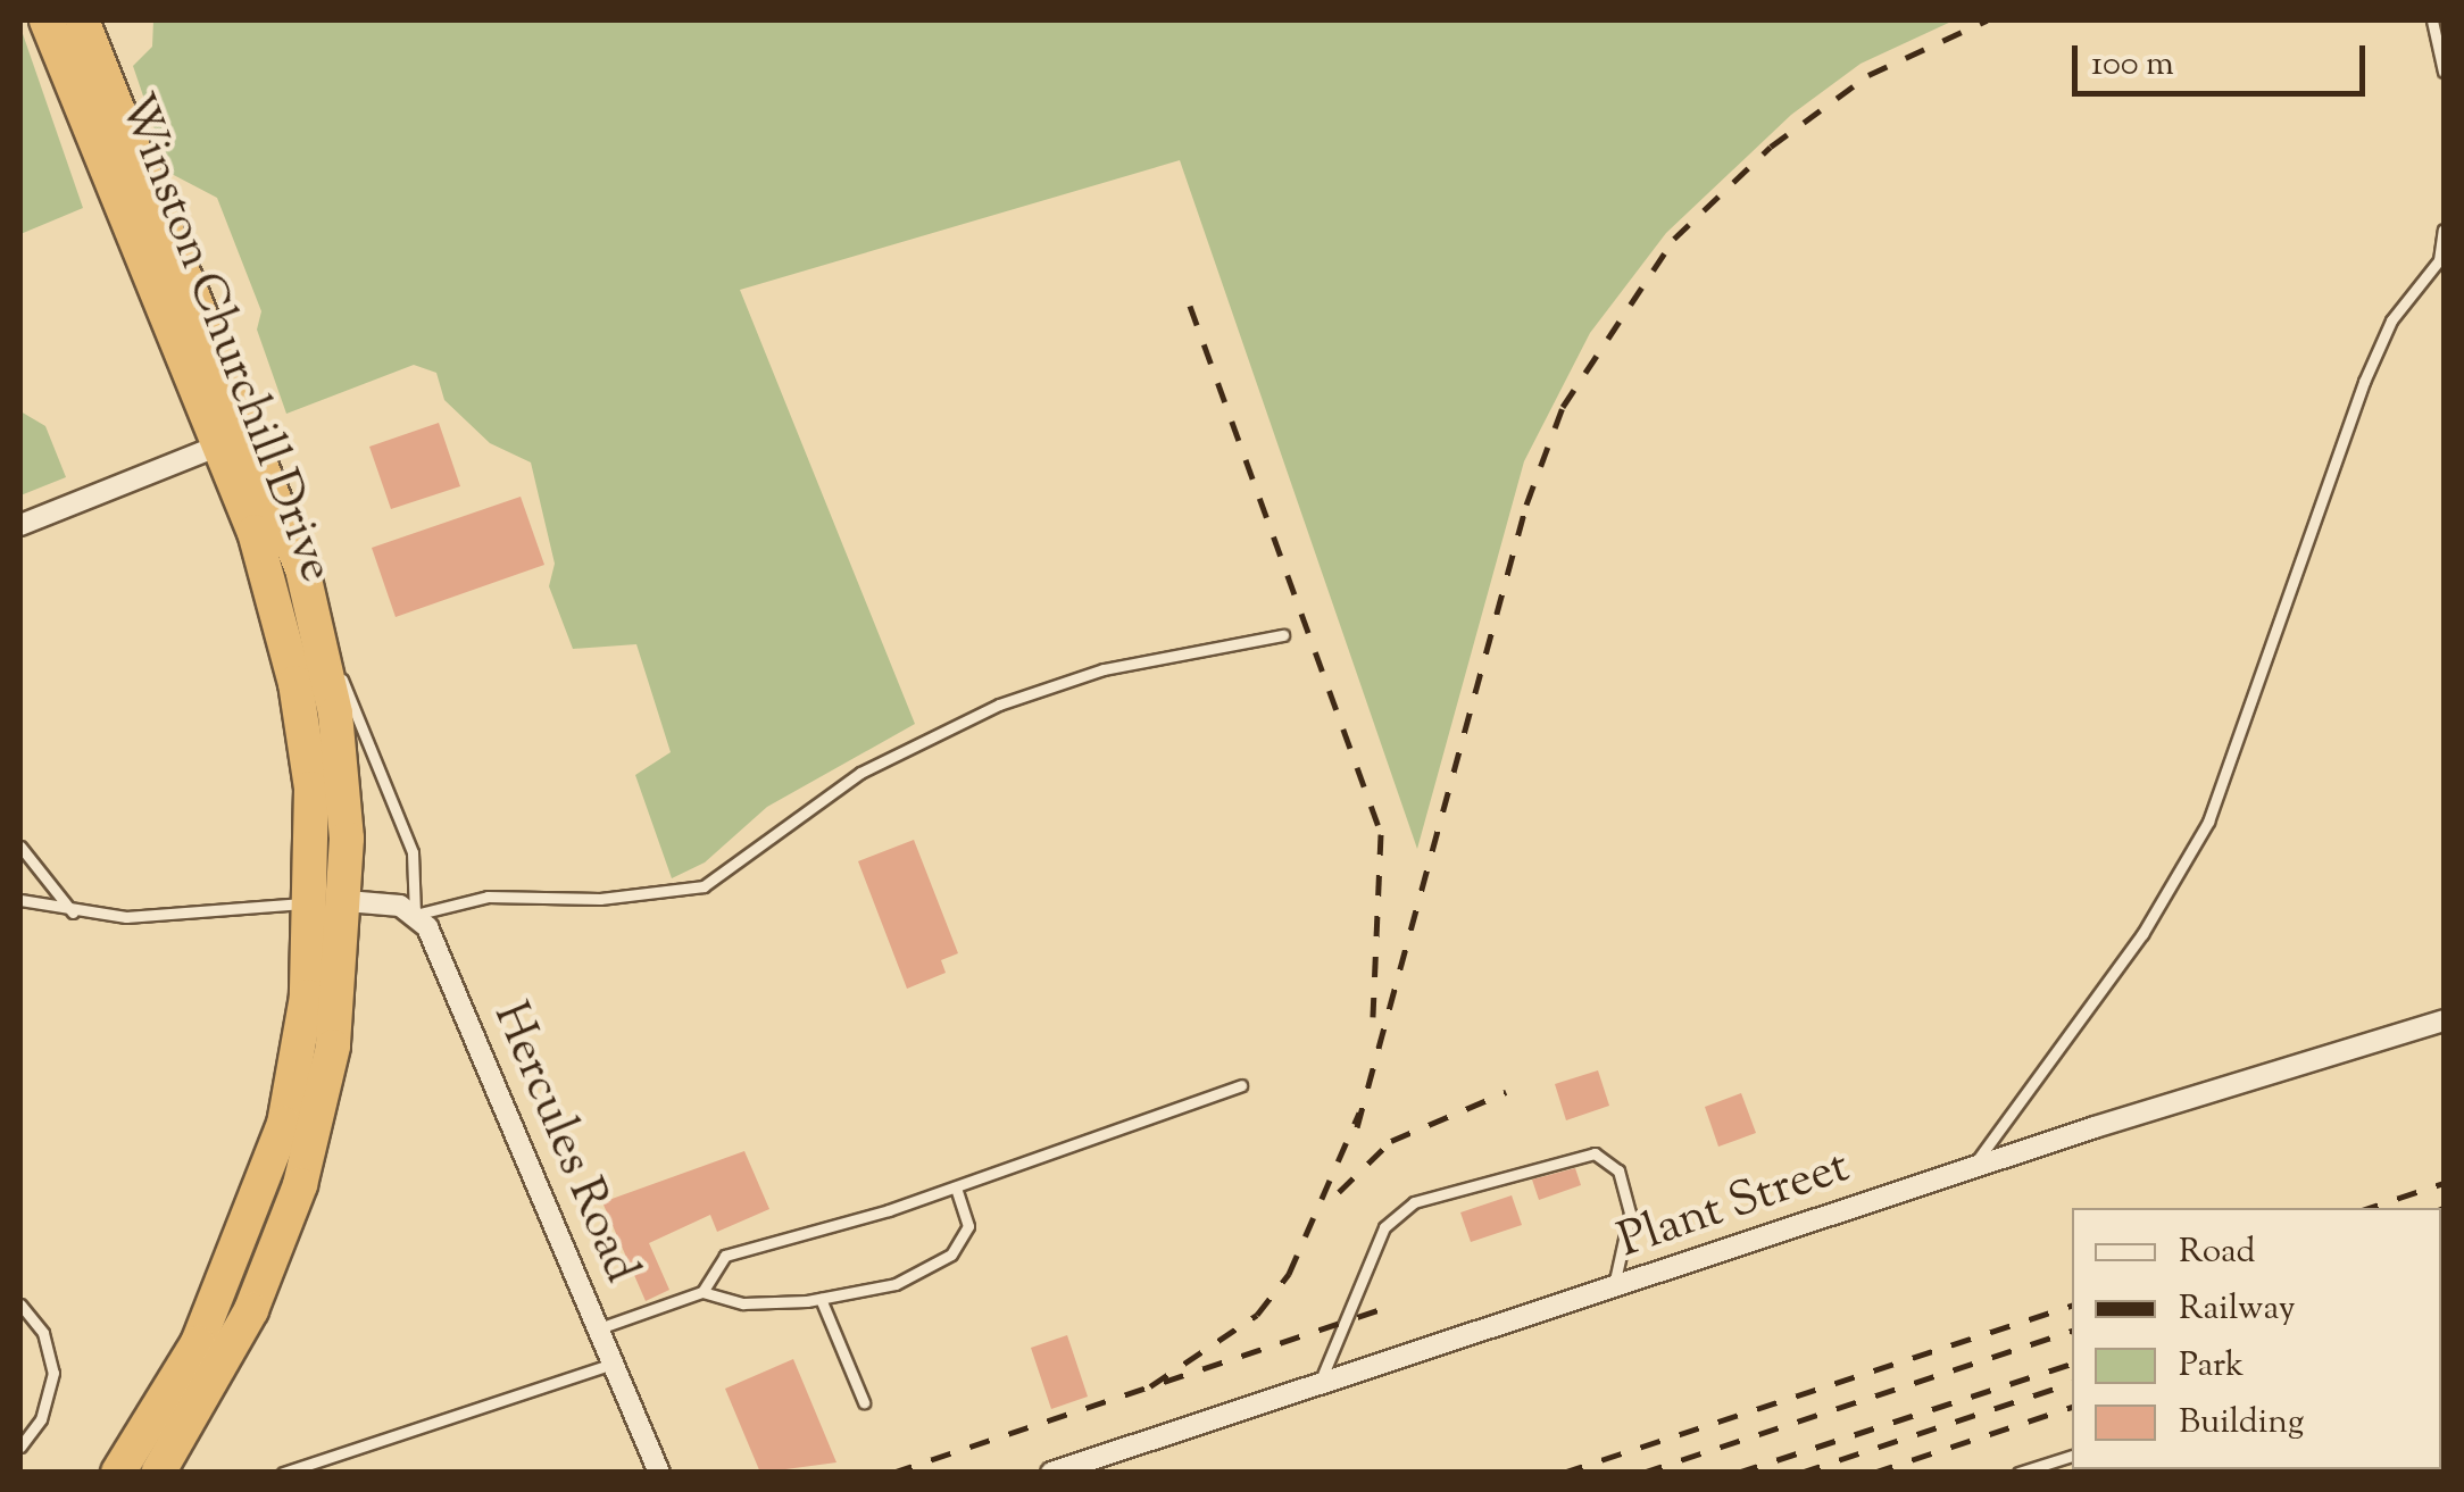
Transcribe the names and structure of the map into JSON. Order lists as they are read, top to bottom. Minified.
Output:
{"streets":{"highway":["Winston Churchill Drive"],"street":["Hercules Road","Plant Street"]},"legend":["Road","Railway","Park","Building"],"scale_bar":"100 m"}
